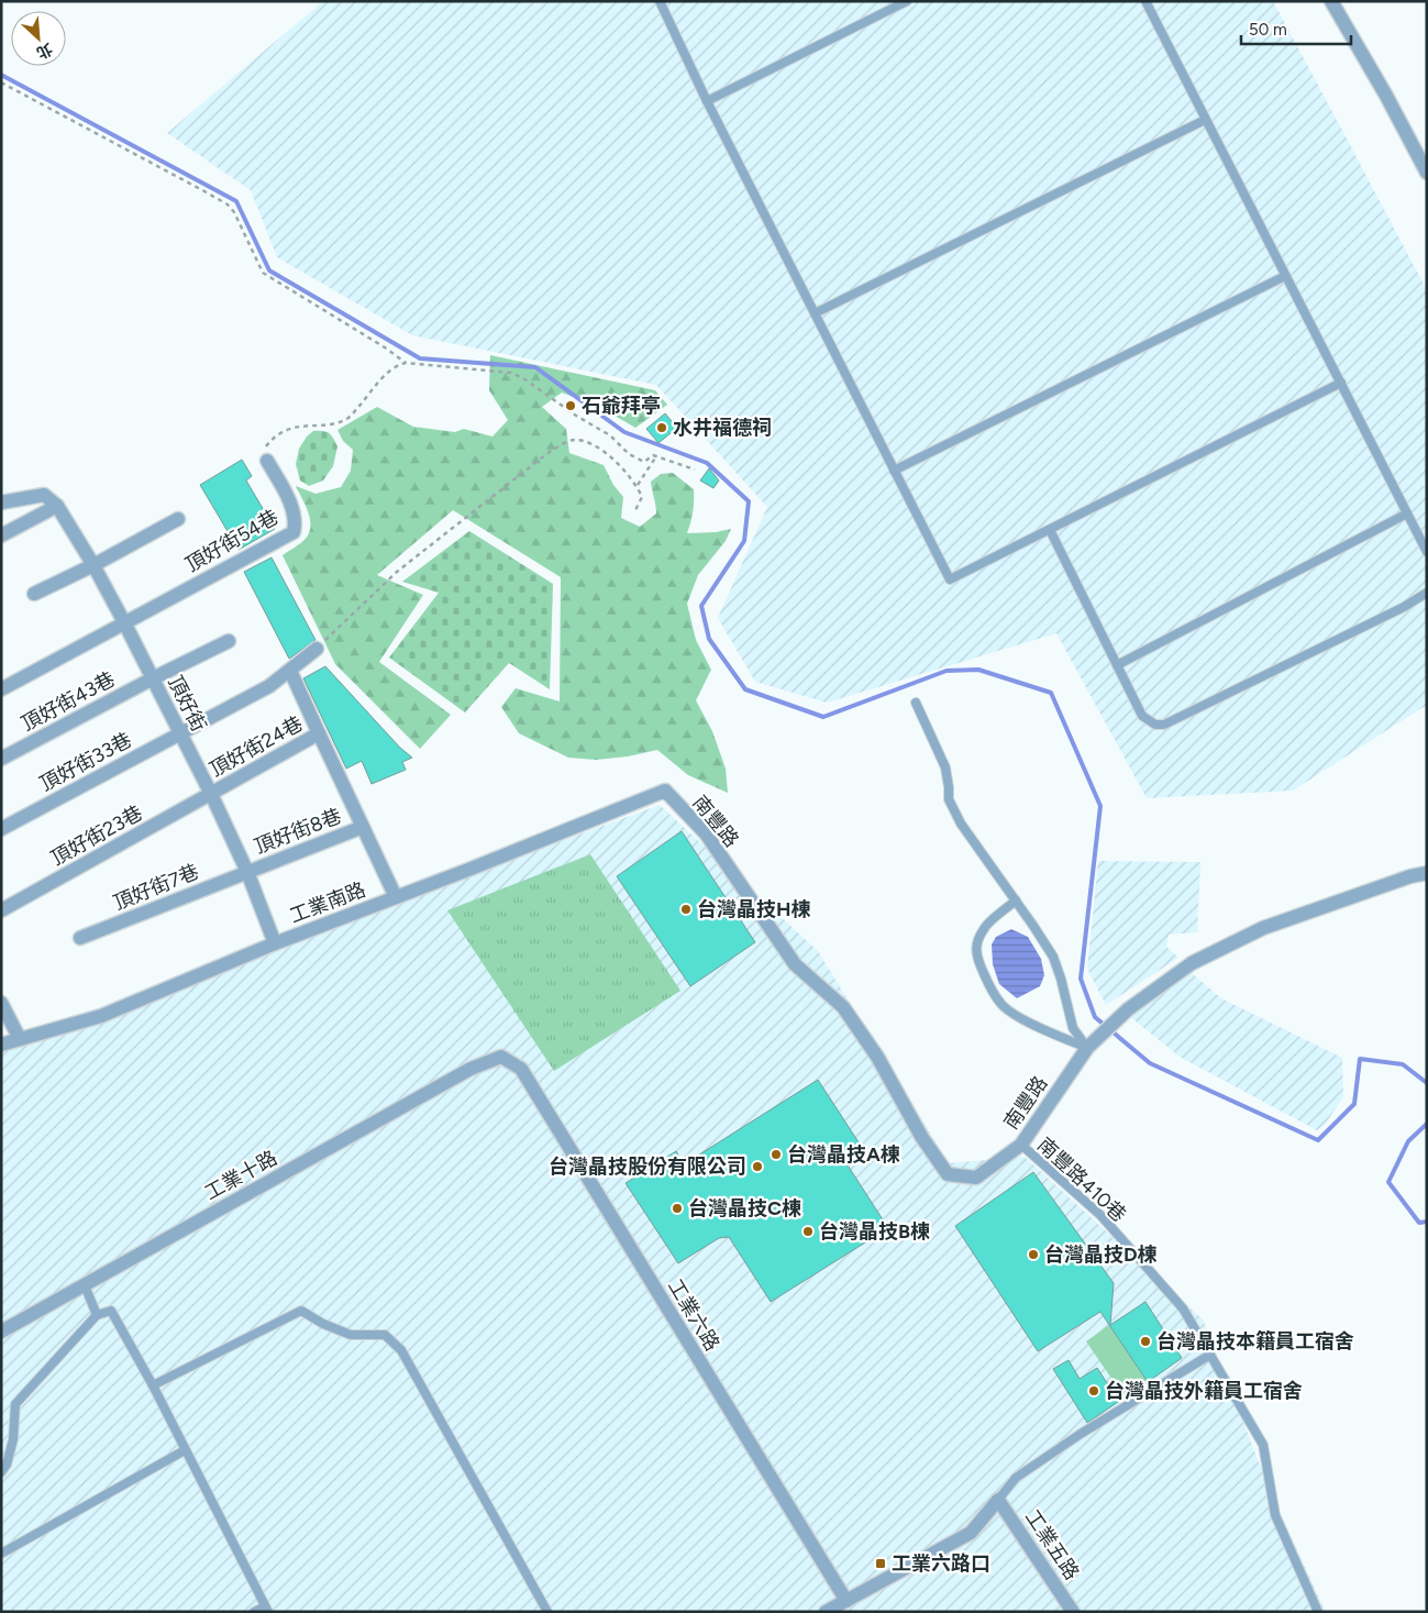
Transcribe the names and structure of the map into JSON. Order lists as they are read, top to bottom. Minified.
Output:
{"streets":{"street":["頂好街54巷","頂好街43巷","頂好街","頂好街24巷","頂好街33巷","南豐路","頂好街8巷","頂好街23巷","頂好街7巷","工業南路","工業十路","工業六路","工業五路"],"lane":["南豐路410巷"]},"crossings":[["頂好街54巷","頂好街"],["頂好街43巷","頂好街"],["頂好街","頂好街24巷"],["頂好街","頂好街33巷"],["頂好街","頂好街8巷"],["頂好街","頂好街23巷"],["頂好街","頂好街7巷"],["頂好街","工業南路"],["頂好街24巷","頂好街23巷"],["南豐路","工業南路"],["南豐路","南豐路410巷"],["頂好街8巷","頂好街7巷"],["工業十路","工業六路"]],"places":{"other":["石爺拜亭","水井福德祠","台灣晶技H棟","台灣晶技A棟","台灣晶技股份有限公司","台灣晶技C棟","台灣晶技B棟","台灣晶技D棟","台灣晶技本籍員工宿舍","台灣晶技外籍員工宿舍"],"transit":["工業六路口"]},"scale_bar":"50 m","north":"bottom right"}
